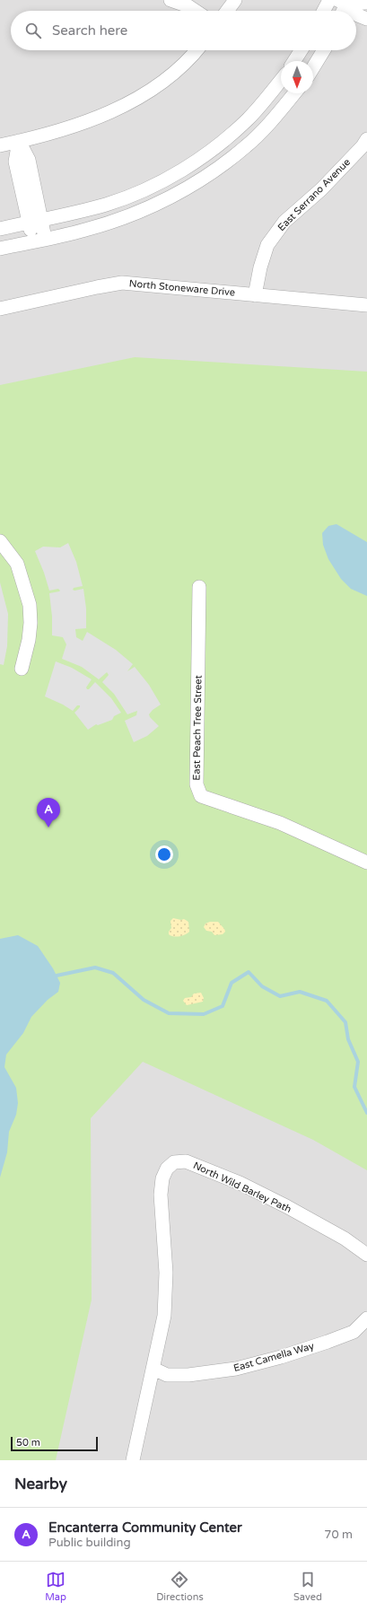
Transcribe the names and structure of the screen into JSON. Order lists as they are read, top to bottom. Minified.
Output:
{"streets":{"street":["East Serrano Avenue","North Stoneware Drive","East Peach Tree Street","North Wild Barley Path","East Camella Way"]},"crossings":[["East Serrano Avenue","North Stoneware Drive"],["North Wild Barley Path","East Camella Way"]],"scale_bar":"50 m","north":"bottom","page":{"search":"Search here","pins":"A","scale":"50 m","heading":"Nearby","list":[{"mark":"A","name":"Encanterra Community Center","note":"Public building","value":"70 m"}],"nav":["Map","Directions","Saved"]}}
